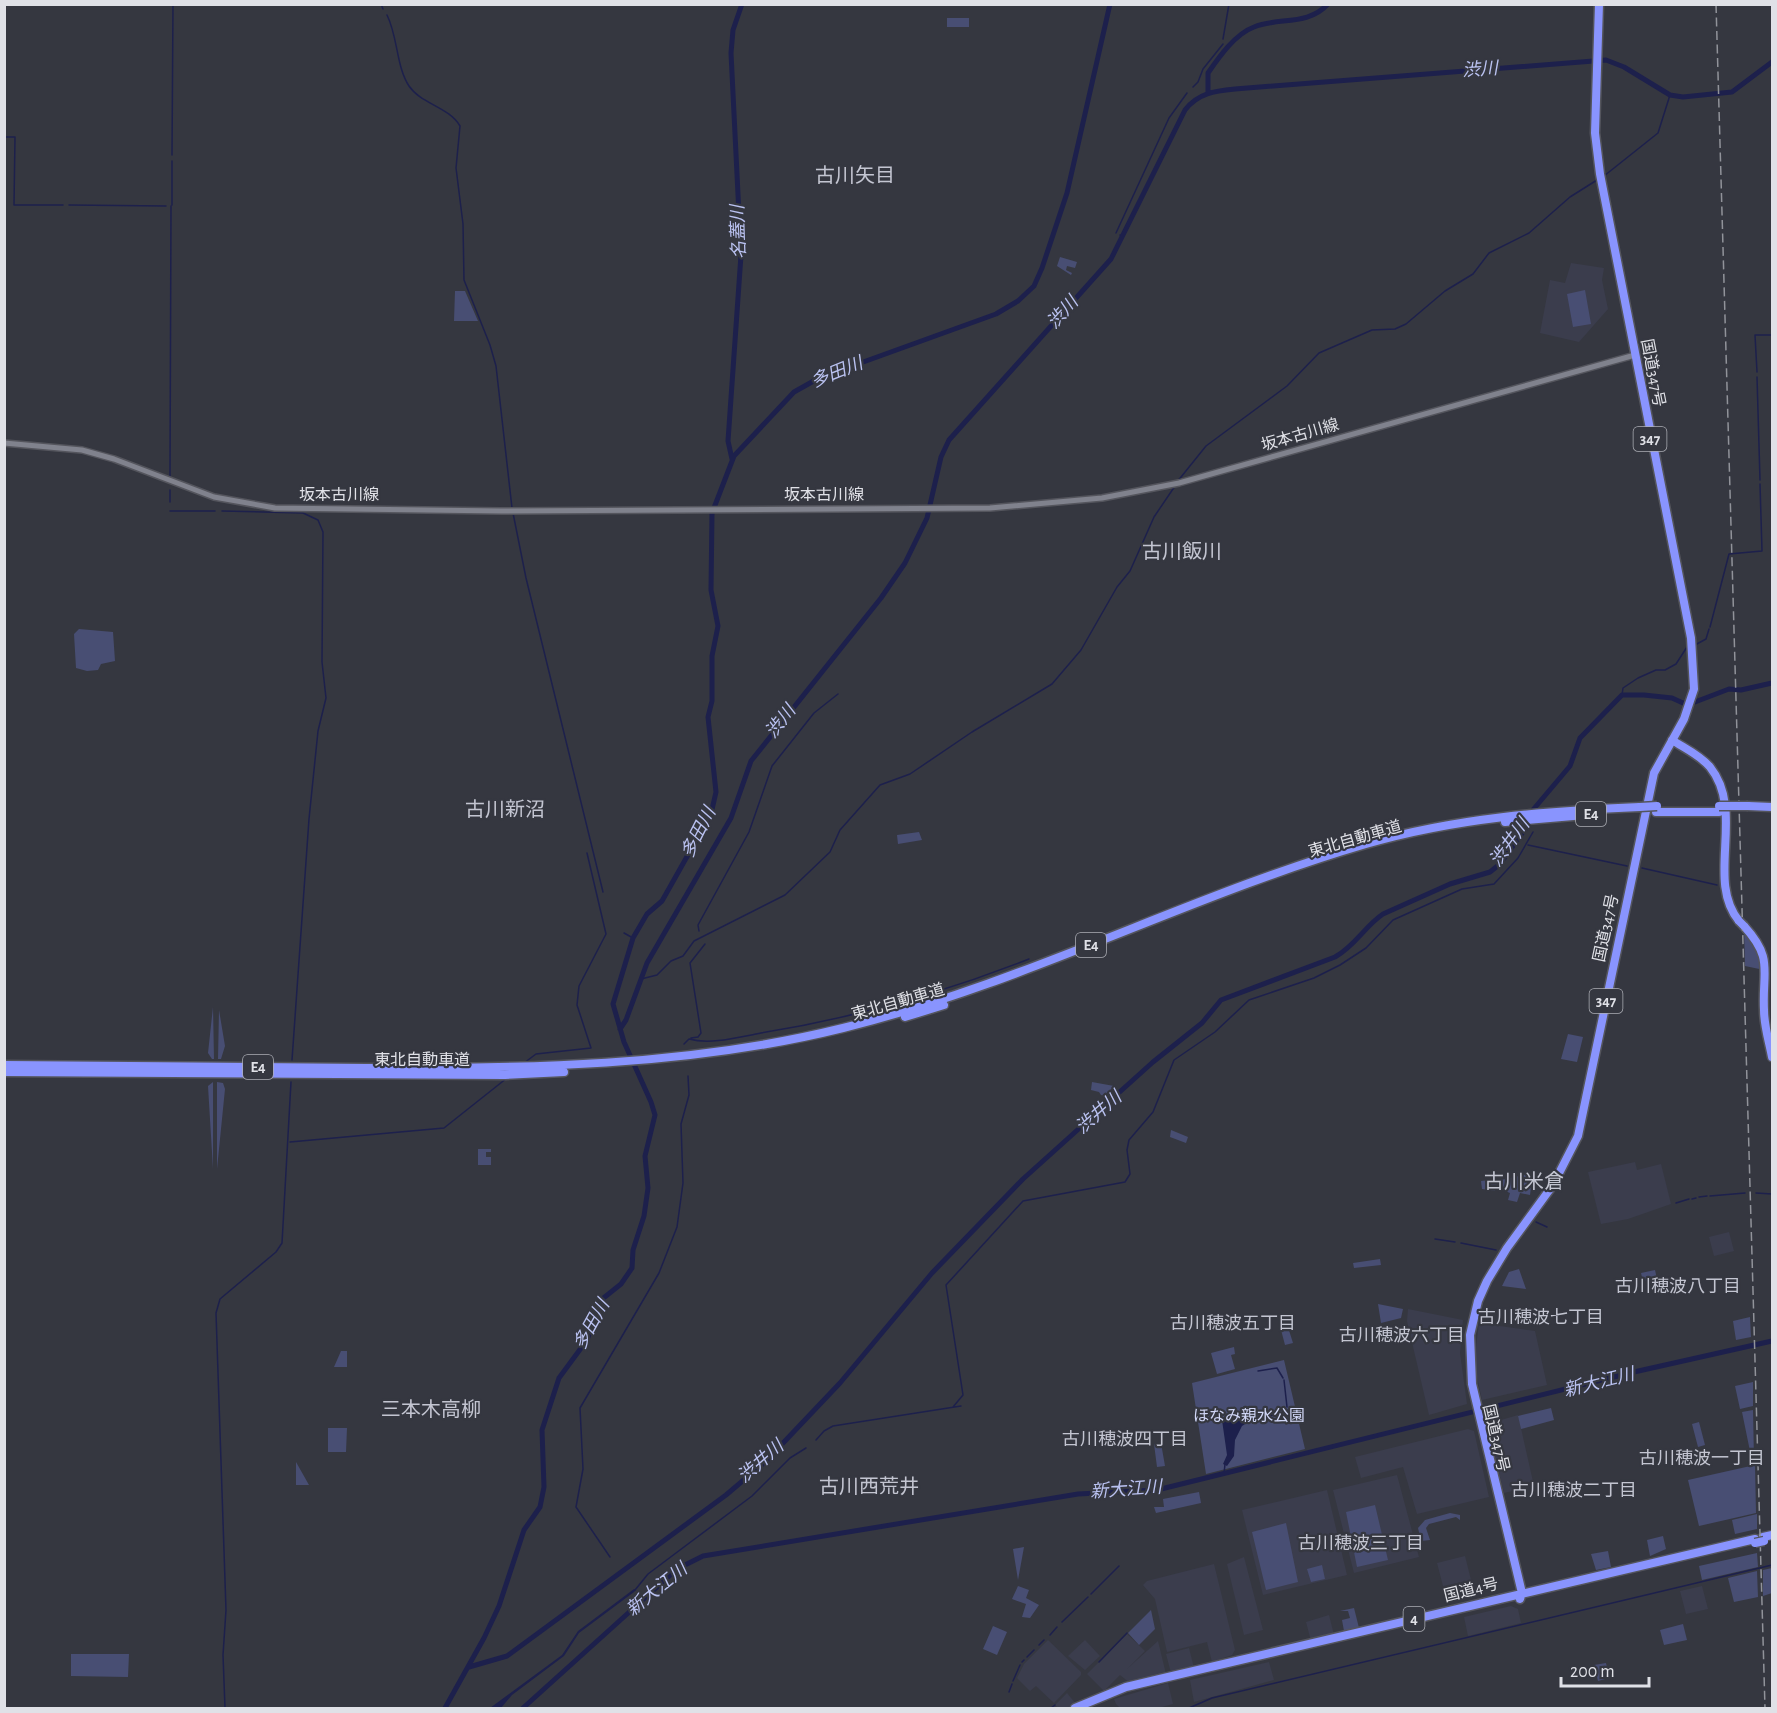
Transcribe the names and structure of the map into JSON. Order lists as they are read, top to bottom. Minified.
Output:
{"streets":{"highway":["国道347号","347","E4","東北自動車道","国道4号","4"],"main road":["坂本古川線"]},"crossings":[["国道347号","坂本古川線"],["国道347号","国道4号"]],"districts":["古川矢目","古川飯川","古川新沼","古川米倉","古川穂波八丁目","古川穂波七丁目","古川穂波五丁目","古川穂波六丁目","三本木高柳","古川穂波四丁目","古川穂波一丁目","古川西荒井","古川穂波二丁目","古川穂波三丁目"],"water":["渋川","名蓋川","多田川","渋井川","新大江川"],"parks":["ほなみ親水公園"],"scale_bar":"200 m"}
